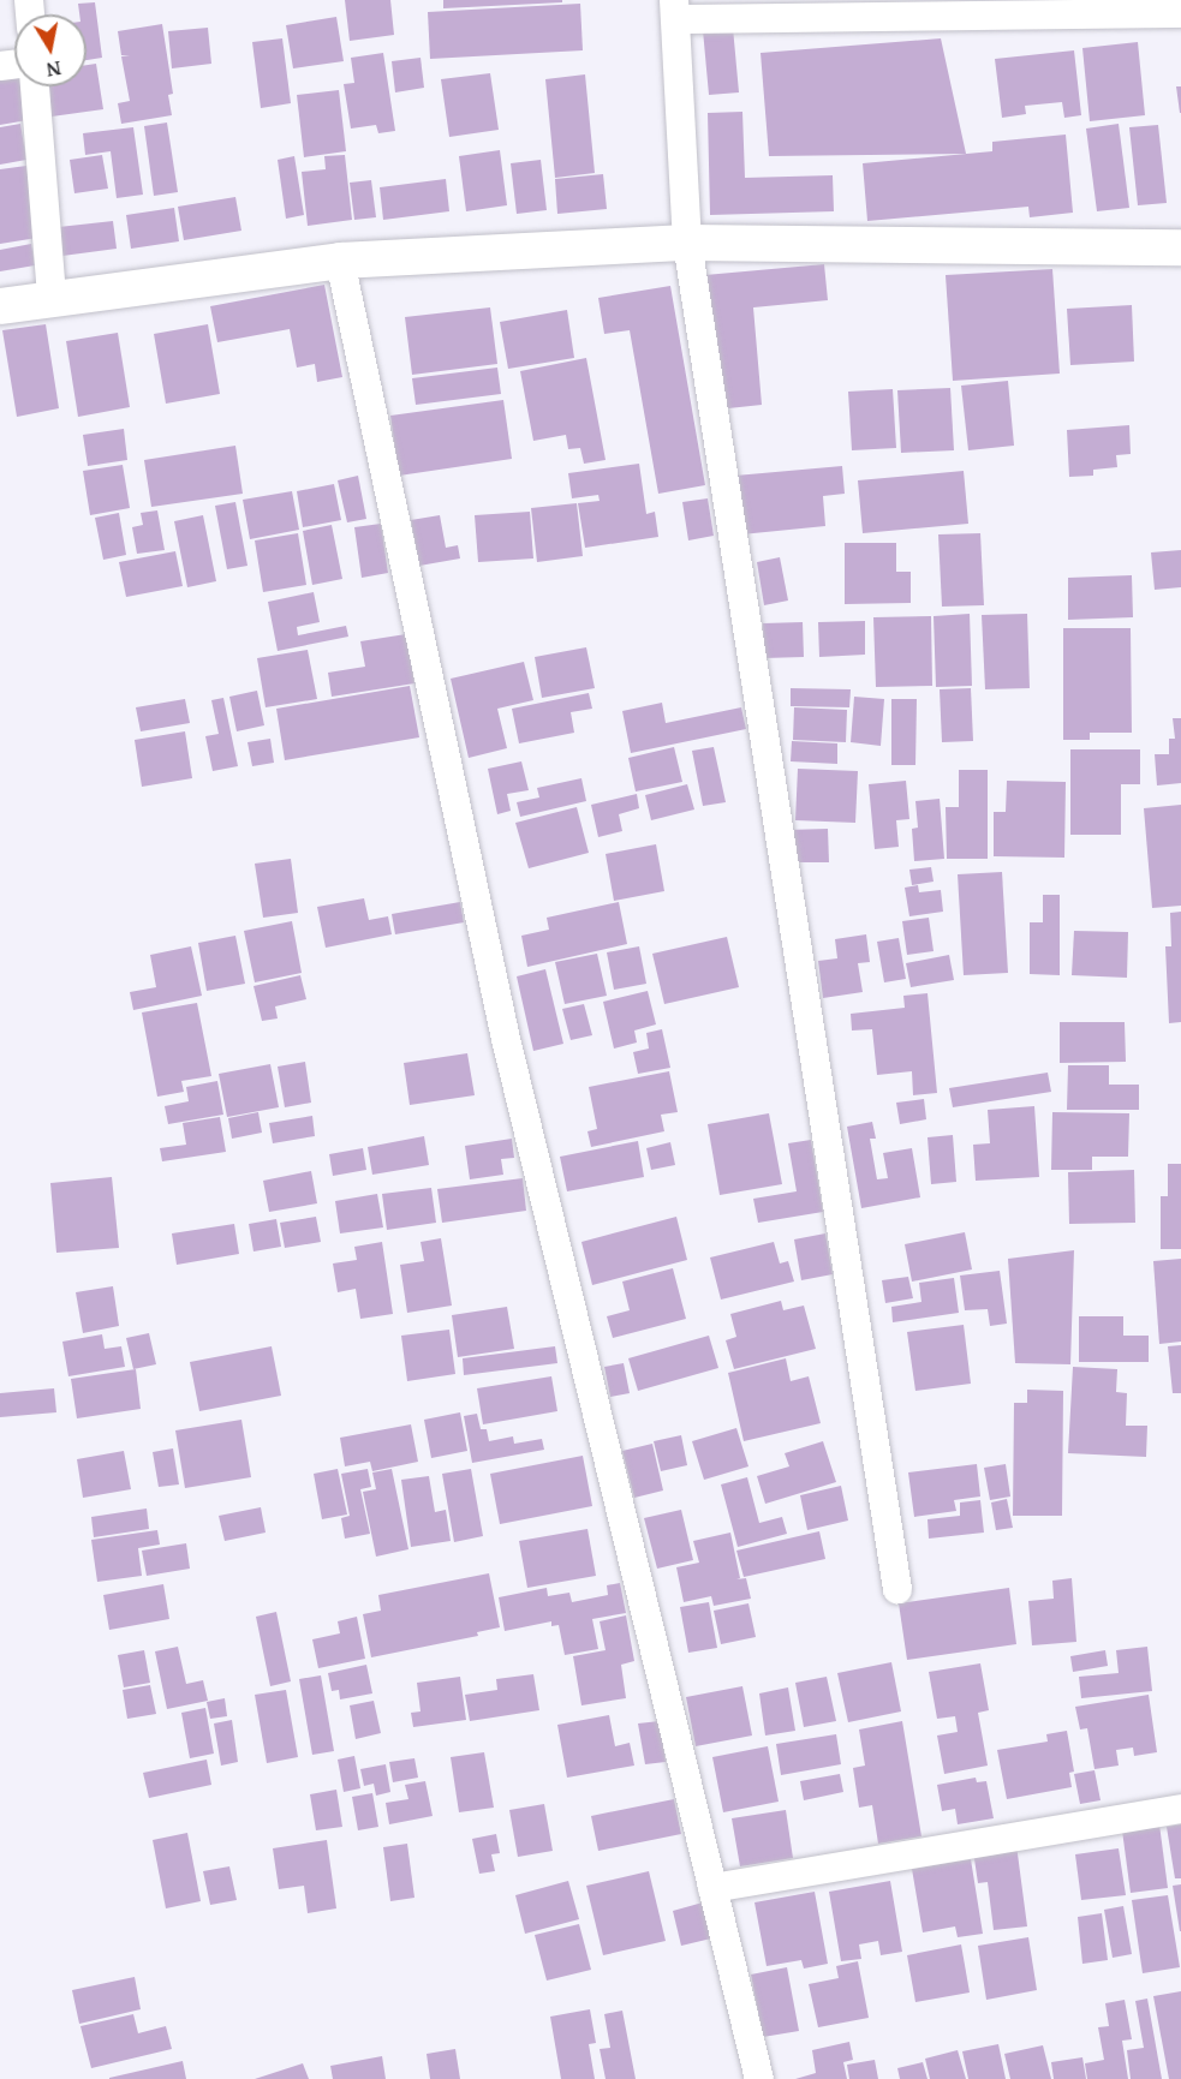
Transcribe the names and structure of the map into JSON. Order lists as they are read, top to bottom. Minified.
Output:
{"north":"bottom"}
